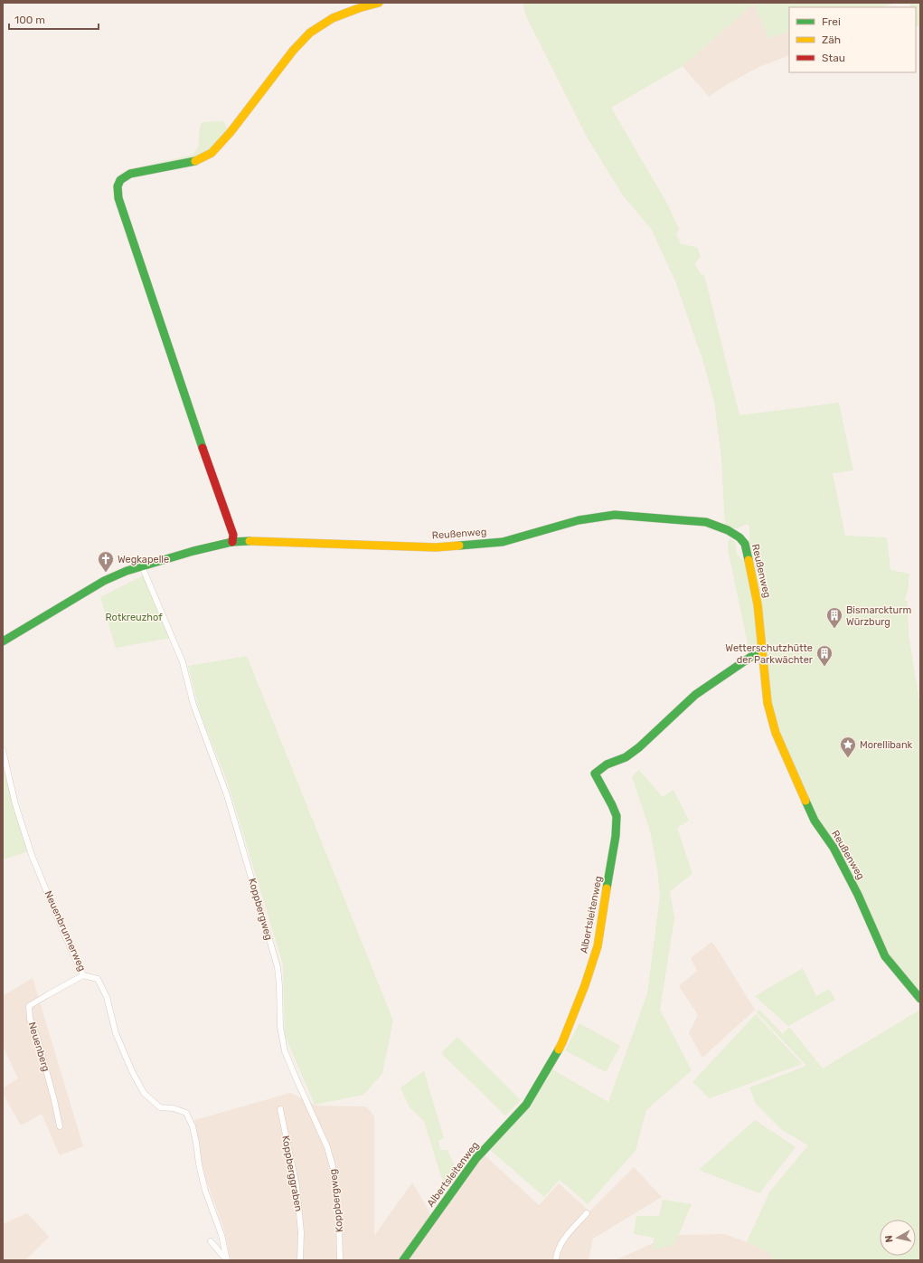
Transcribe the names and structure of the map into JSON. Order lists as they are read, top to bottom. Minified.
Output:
{"streets":{"street":["Reußenweg","Koppbergweg","Albertsleitenweg","Neuenbrunnerweg","Neuenberg","Koppberggraben"]},"crossings":[["Reußenweg","Koppbergweg"],["Reußenweg","Albertsleitenweg"],["Neuenbrunnerweg","Neuenberg"]],"parks":["Rotkreuzhof"],"places":{"church":["Wegkapelle"],"building":["Bismarckturm Würzburg","Wetterschutzhütte der Parkwächter"],"place":["Morellibank"]},"legend":["Frei","Zäh","Stau"],"scale_bar":"100 m","north":"left"}
